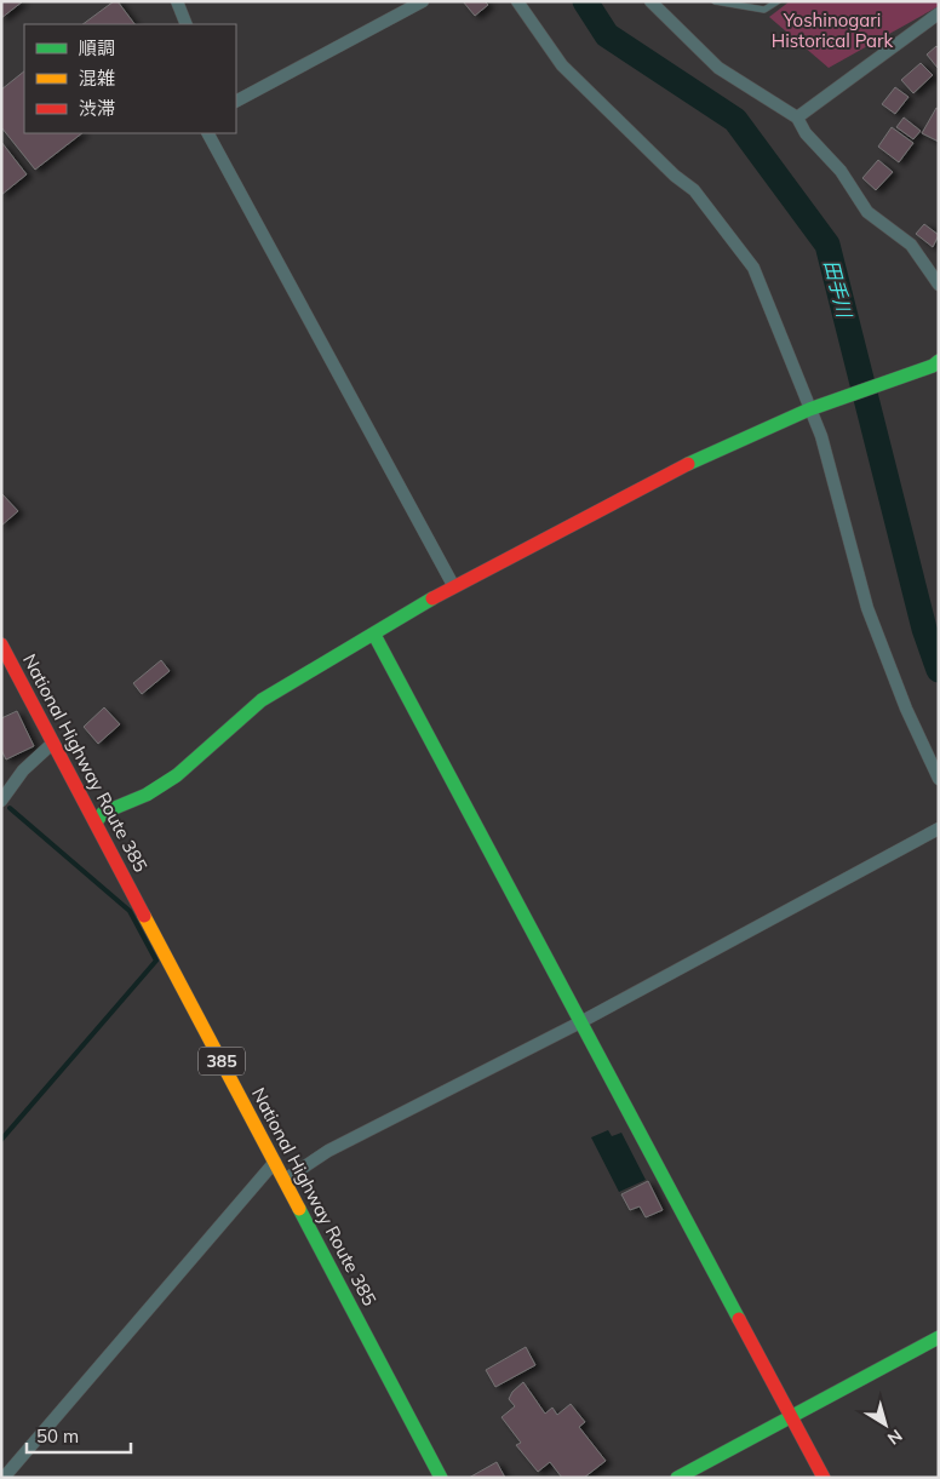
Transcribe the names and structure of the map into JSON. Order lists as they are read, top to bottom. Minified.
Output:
{"streets":{"main road":["National Highway Route 385","385"]},"water":["田手川"],"parks":["Yoshinogari Historical Park"],"legend":["順調","混雑","渋滞"],"scale_bar":"50 m","north":"bottom right"}
